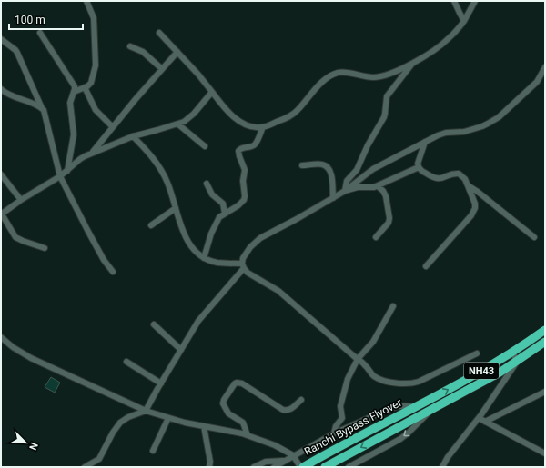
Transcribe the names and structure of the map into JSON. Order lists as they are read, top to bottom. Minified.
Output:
{"streets":{"highway":["NH43","Ranchi Bypass Flyover"]},"crossings":[["NH43","Ranchi Bypass Flyover"]],"scale_bar":"100 m","north":"bottom right"}
